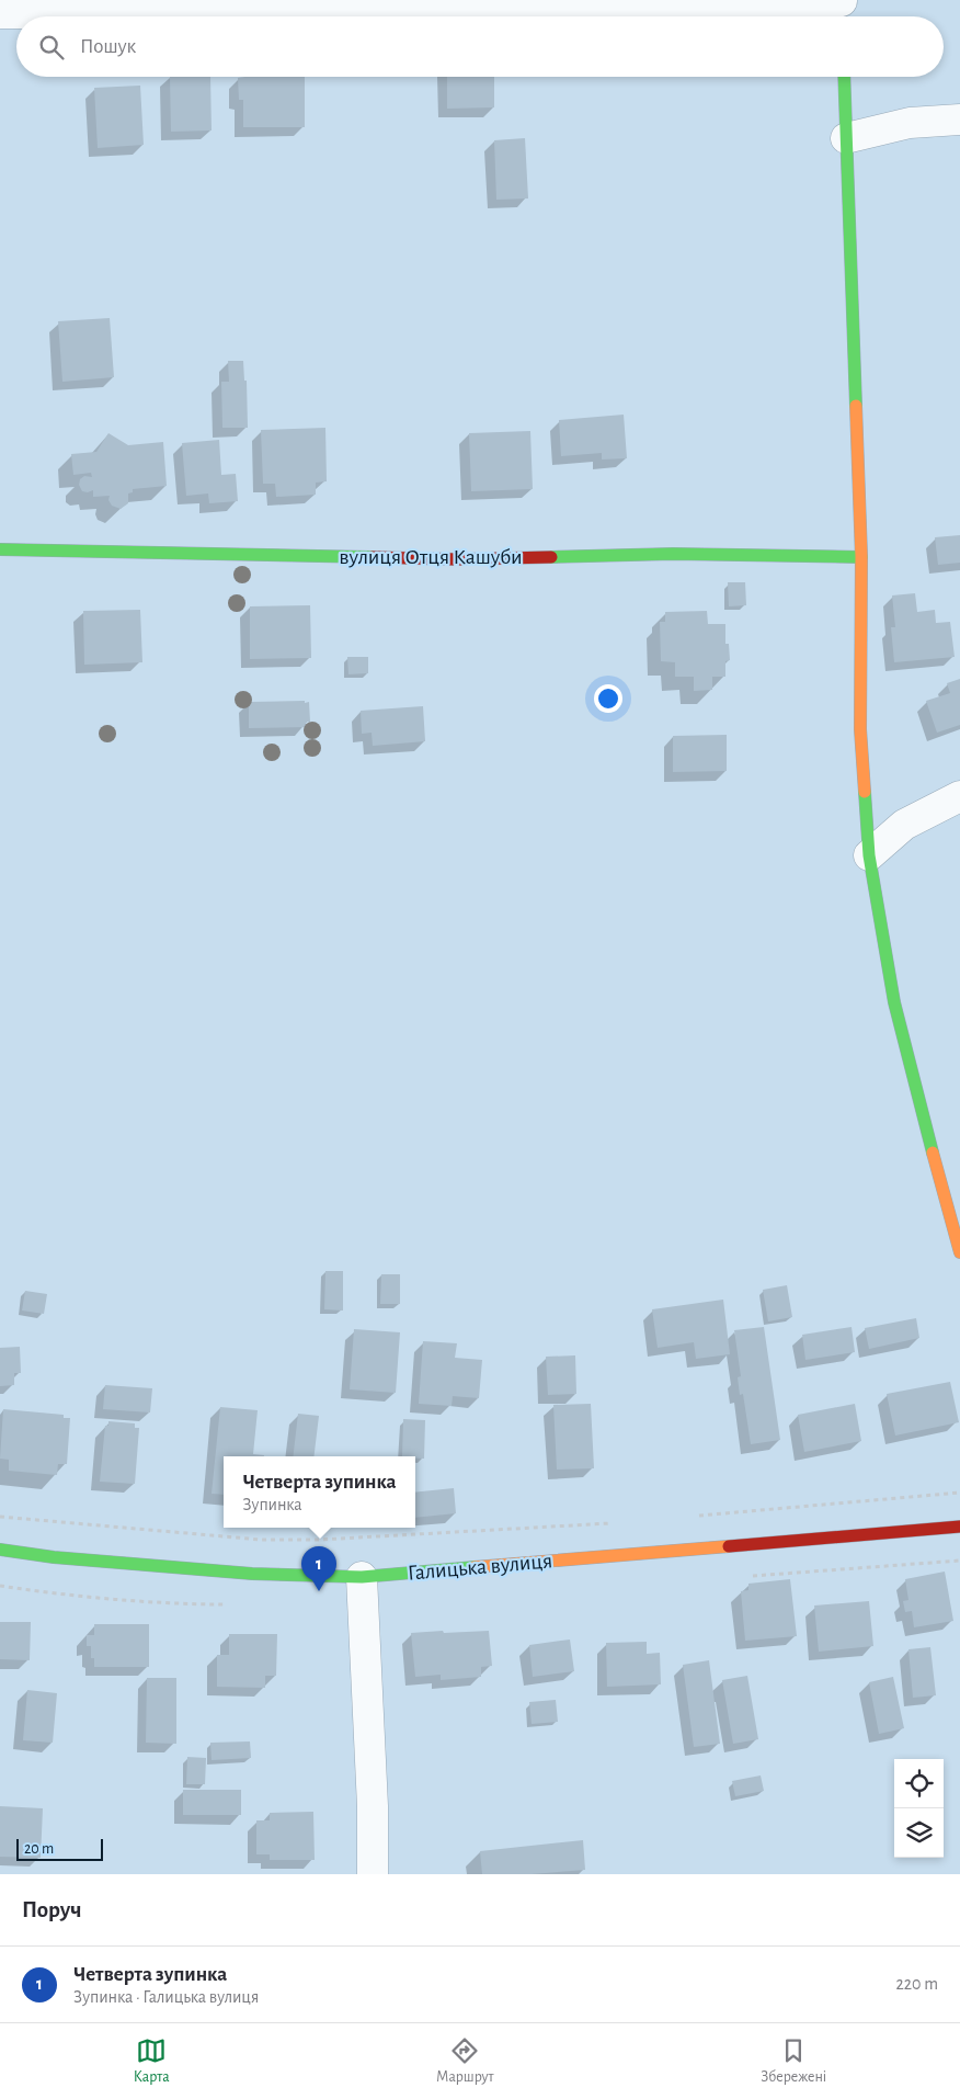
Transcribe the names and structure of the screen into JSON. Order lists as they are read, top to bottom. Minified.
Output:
{"streets":{"street":["вулиця Отця Кашуби","Галицька вулиця"]},"scale_bar":"20 m","page":{"search":"Пошук","popup":["Четверта зупинка","Зупинка"],"pins":"1","scale":"20 m","heading":"Поруч","list":[{"mark":"1","name":"Четверта зупинка","note":"Зупинка · Галицька вулиця","value":"220 m"}],"nav":["Карта","Маршрут","Збережені"]}}
